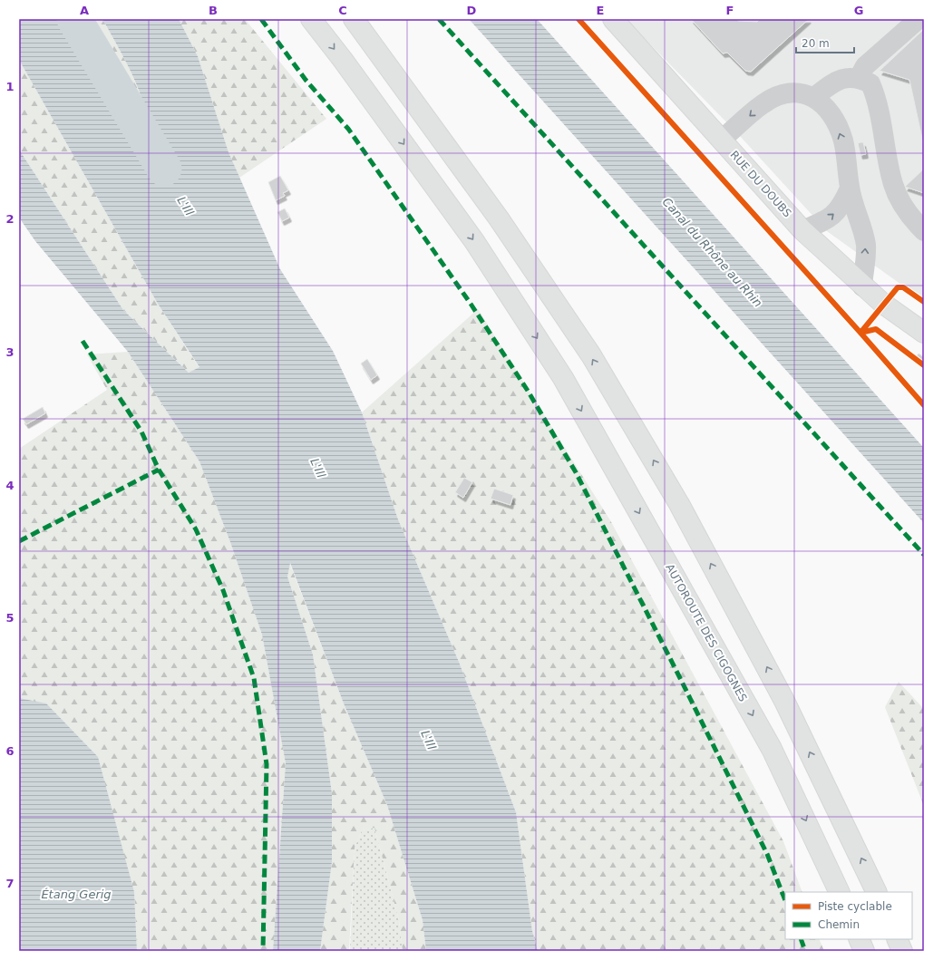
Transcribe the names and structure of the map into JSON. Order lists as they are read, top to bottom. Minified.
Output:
{"streets":{"main road":["RUE DU DOUBS","AUTOROUTE DES CIGOGNES"]},"water":["L'Ill","Canal du Rhône au Rhin","Étang Gerig"],"legend":["Piste cyclable","Chemin"],"scale_bar":"20 m","grid":{"columns":["A","B","C","D","E","F","G"],"rows":["1","2","3","4","5","6","7"]}}
